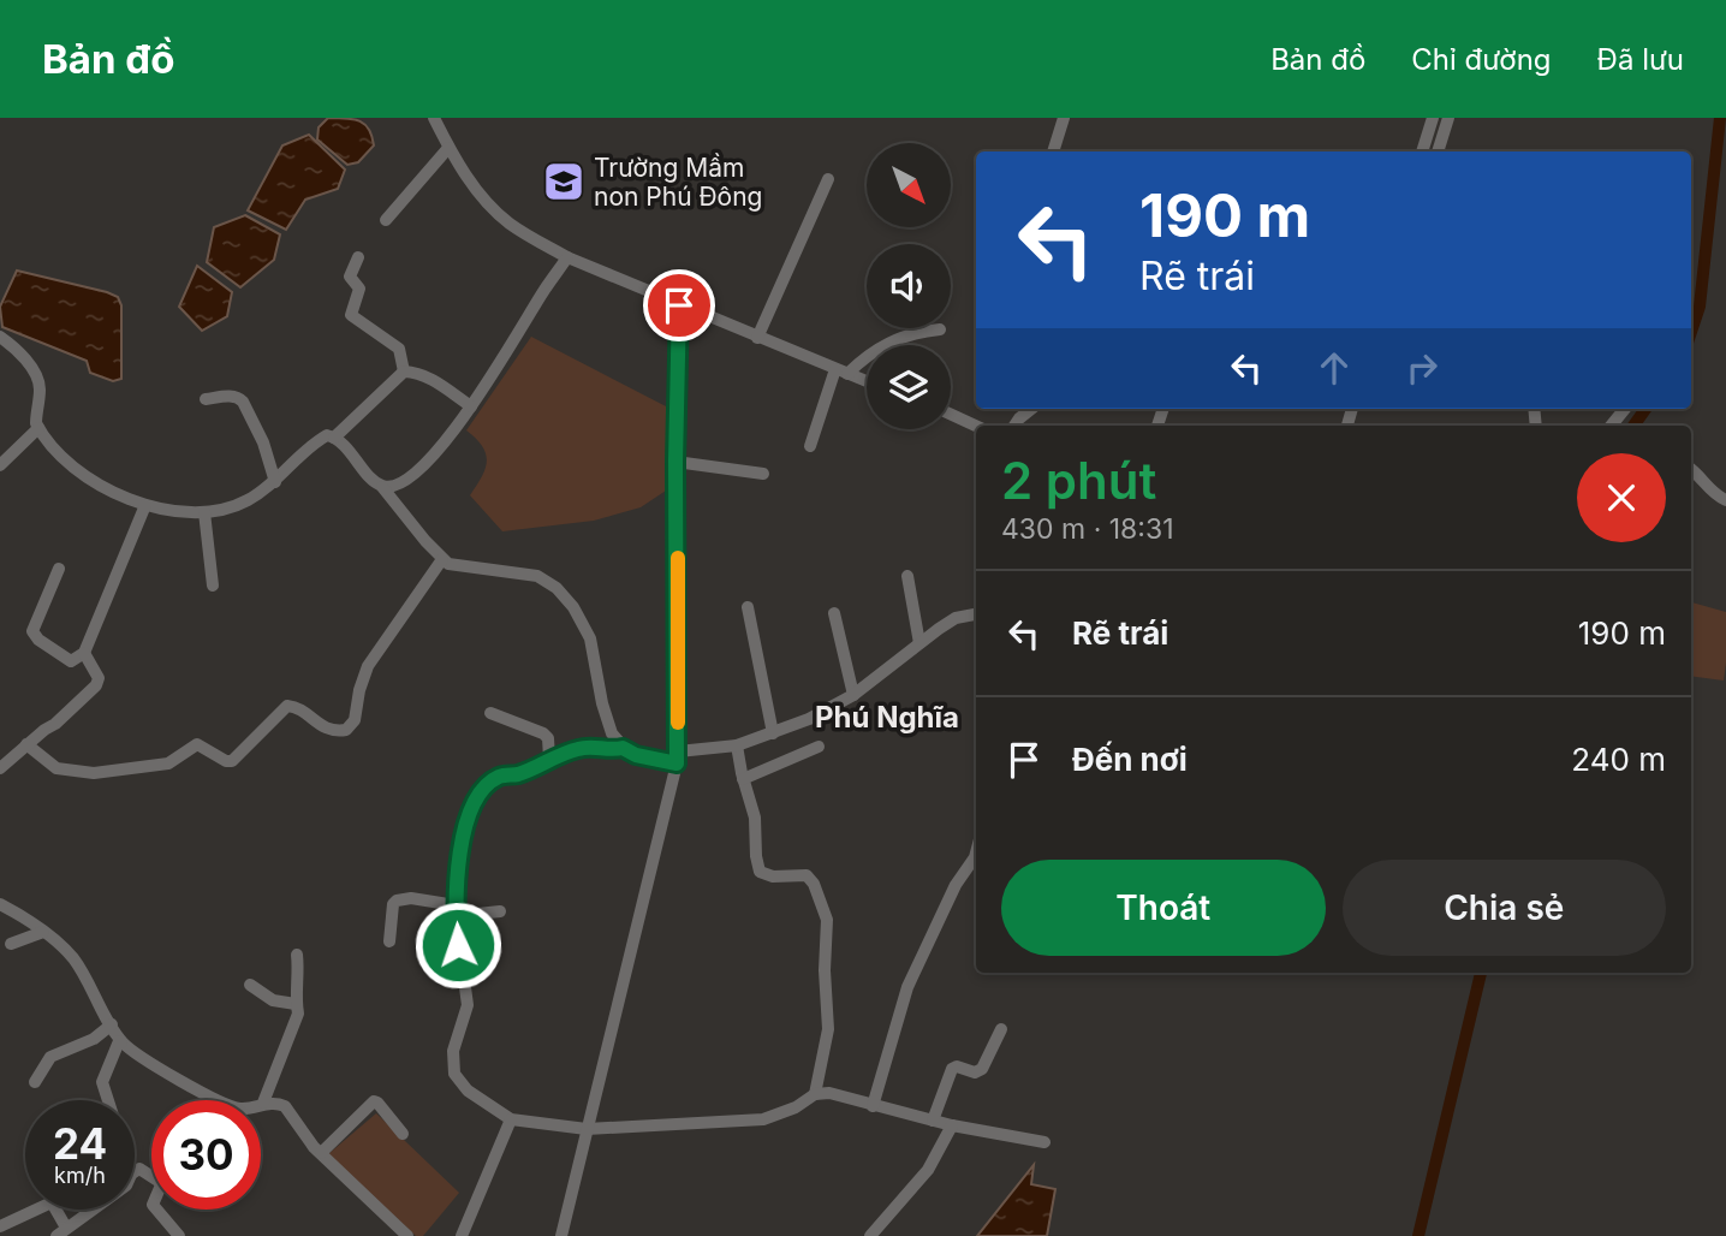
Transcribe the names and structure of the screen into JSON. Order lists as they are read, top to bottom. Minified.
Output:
{"districts":["Phú Nghĩa"],"places":{"school or university":["Trường Mầm non Phú Đông"]},"north":"bottom right","page":{"header":"Bản đồ","nav":["Bản đồ","Chỉ đường","Đã lưu"],"turn":["190 m","Rẽ trái"],"heading":["2 phút","430 m · 18:31"],"list":[{"name":"Rẽ trái","value":"190 m"},{"name":"Đến nơi","value":"240 m"}],"buttons":["Thoát","Chia sẻ"],"speed":"24 km/h","limit":"30"}}
